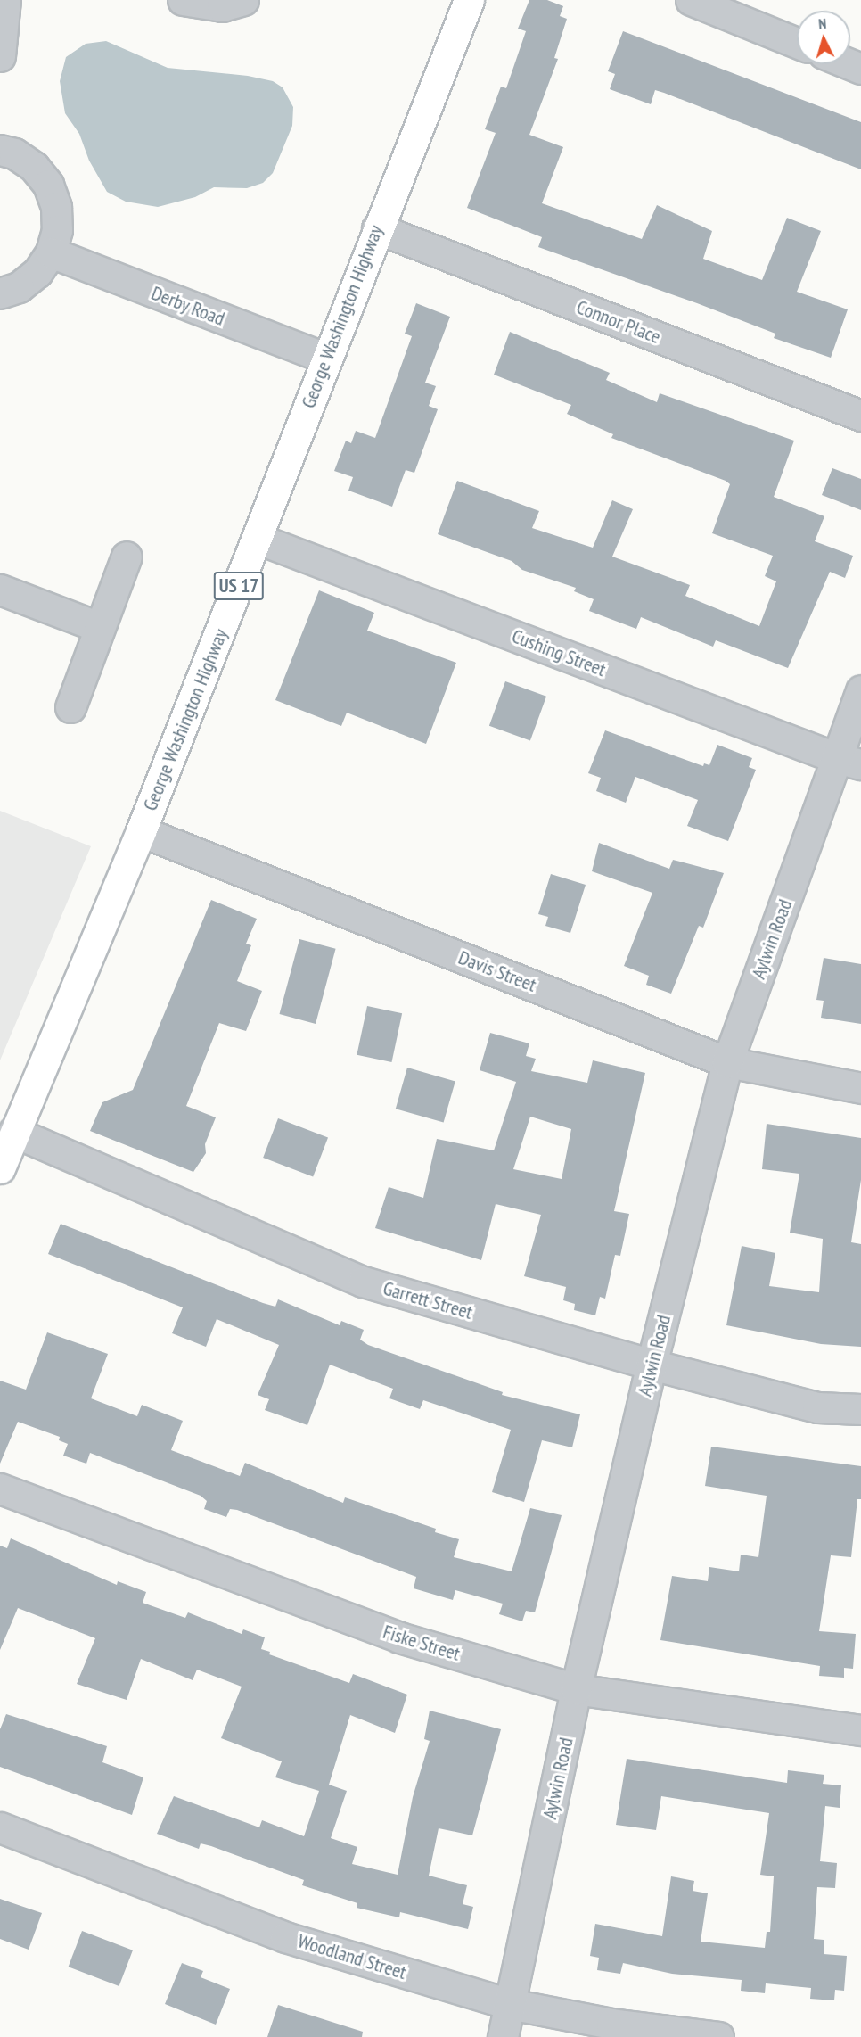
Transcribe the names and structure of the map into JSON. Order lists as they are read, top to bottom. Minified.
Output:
{"streets":{"main road":["George Washington Highway","US 17"],"street":["Derby Road","Connor Place","Cushing Street","Aylwin Road","Davis Street","Garrett Street","Fiske Street","Woodland Street"]},"crossings":[["Derby Road","George Washington Highway"],["George Washington Highway","Connor Place"],["George Washington Highway","Cushing Street"],["George Washington Highway","Davis Street"],["George Washington Highway","Garrett Street"],["Cushing Street","Aylwin Road"],["Aylwin Road","Davis Street"],["Aylwin Road","Garrett Street"],["Aylwin Road","Fiske Street"],["Aylwin Road","Woodland Street"]],"north":"top"}
